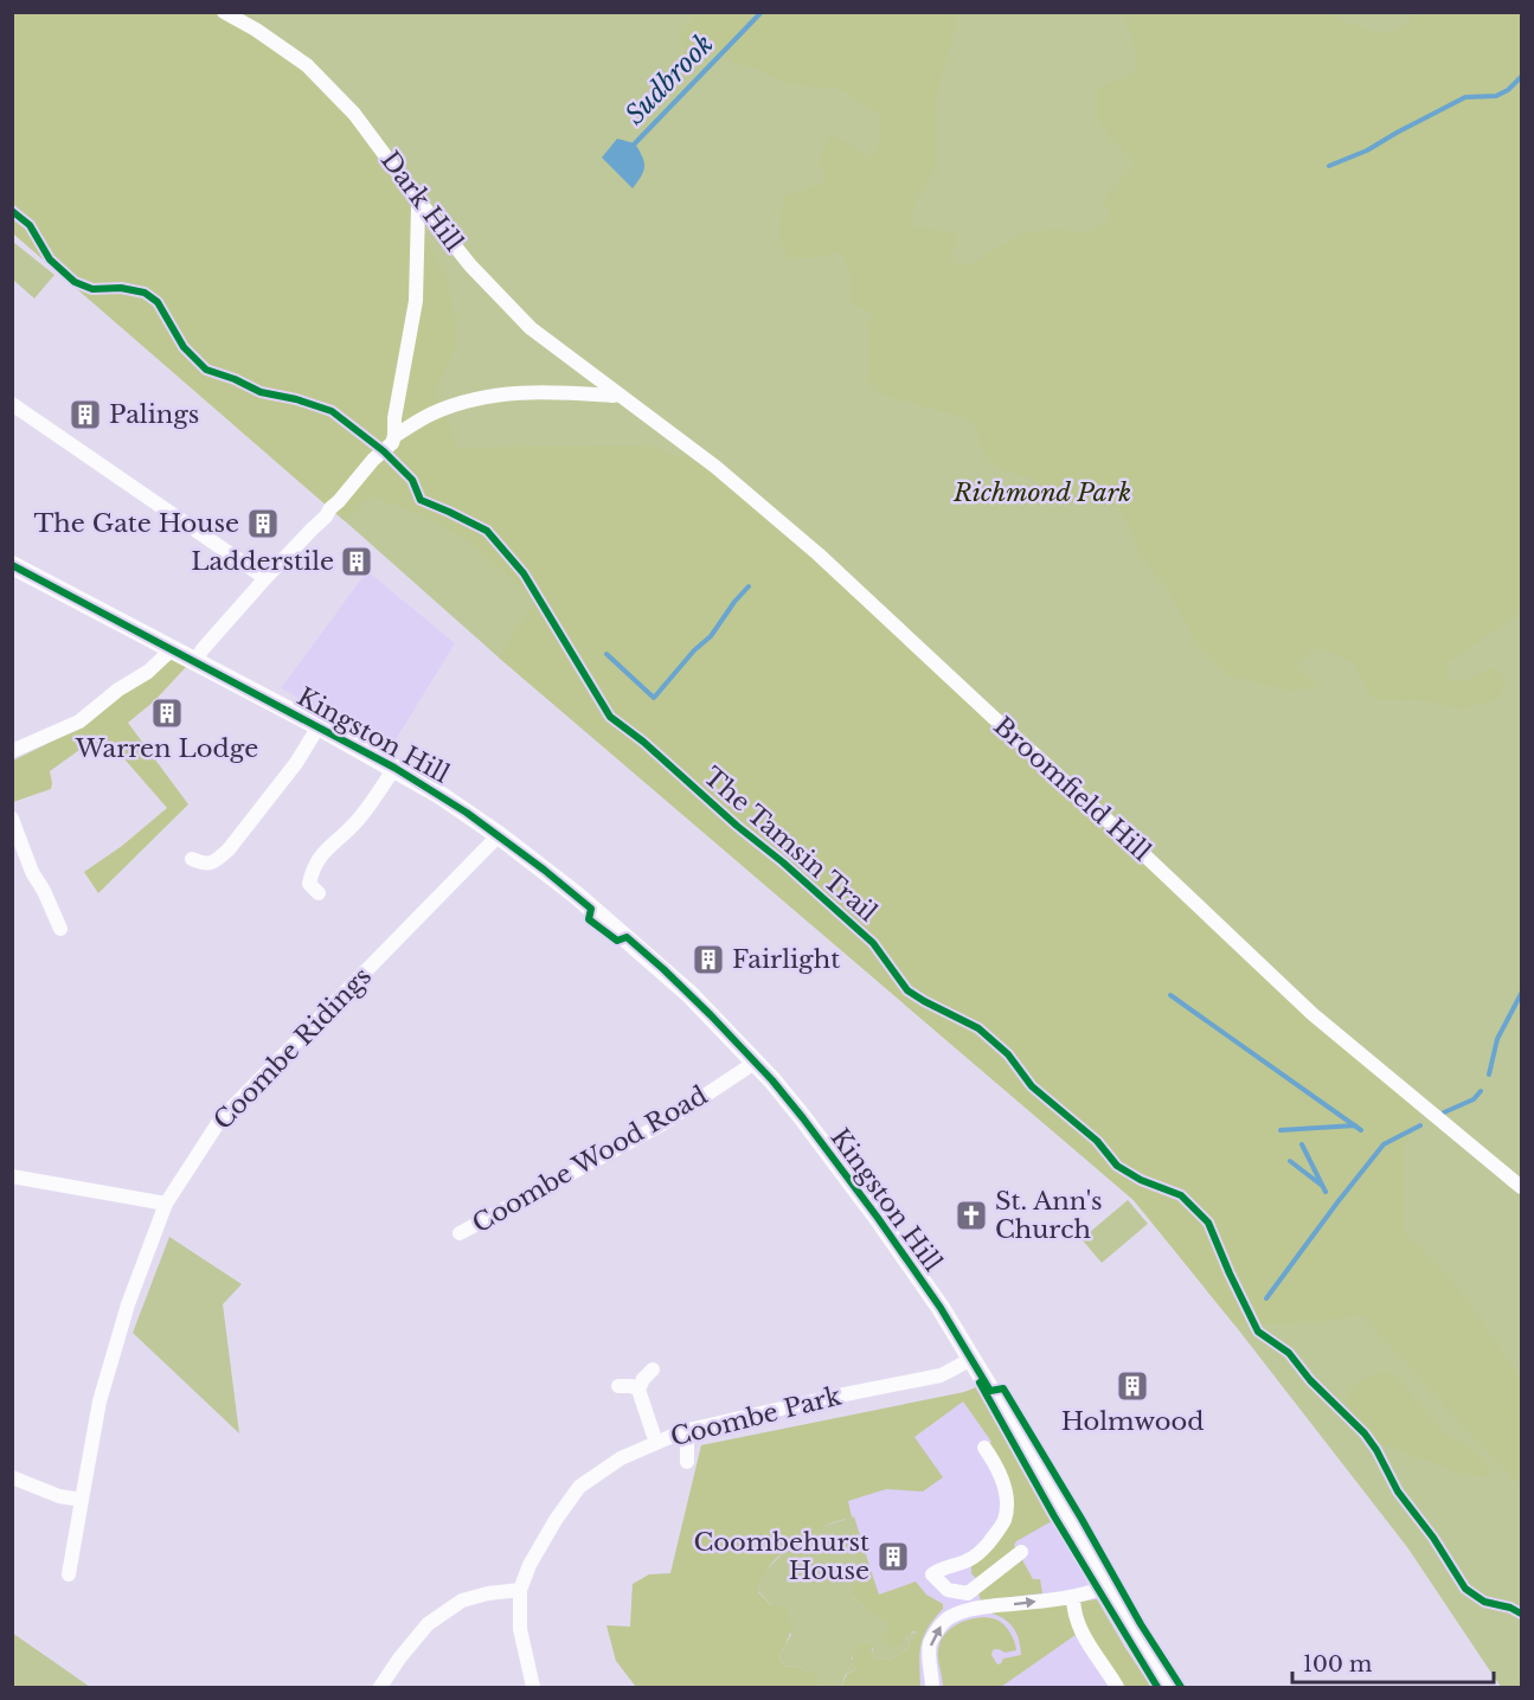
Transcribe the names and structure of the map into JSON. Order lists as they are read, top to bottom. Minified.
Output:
{"streets":{"main road":["Kingston Hill"],"street":["Dark Hill","Broomfield Hill","Coombe Ridings","Coombe Wood Road","Coombe Park"],"cycle path":["The Tamsin Trail"]},"crossings":[["Dark Hill","Broomfield Hill"],["Kingston Hill","Coombe Ridings"],["Kingston Hill","Coombe Wood Road"],["Kingston Hill","Coombe Park"]],"water":["Sudbrook"],"parks":["Richmond Park"],"places":{"building":["Palings","The Gate House","Ladderstile","Warren Lodge","Fairlight","Holmwood","Coombehurst House"],"church":["St. Ann's Church"]},"scale_bar":"100 m"}
